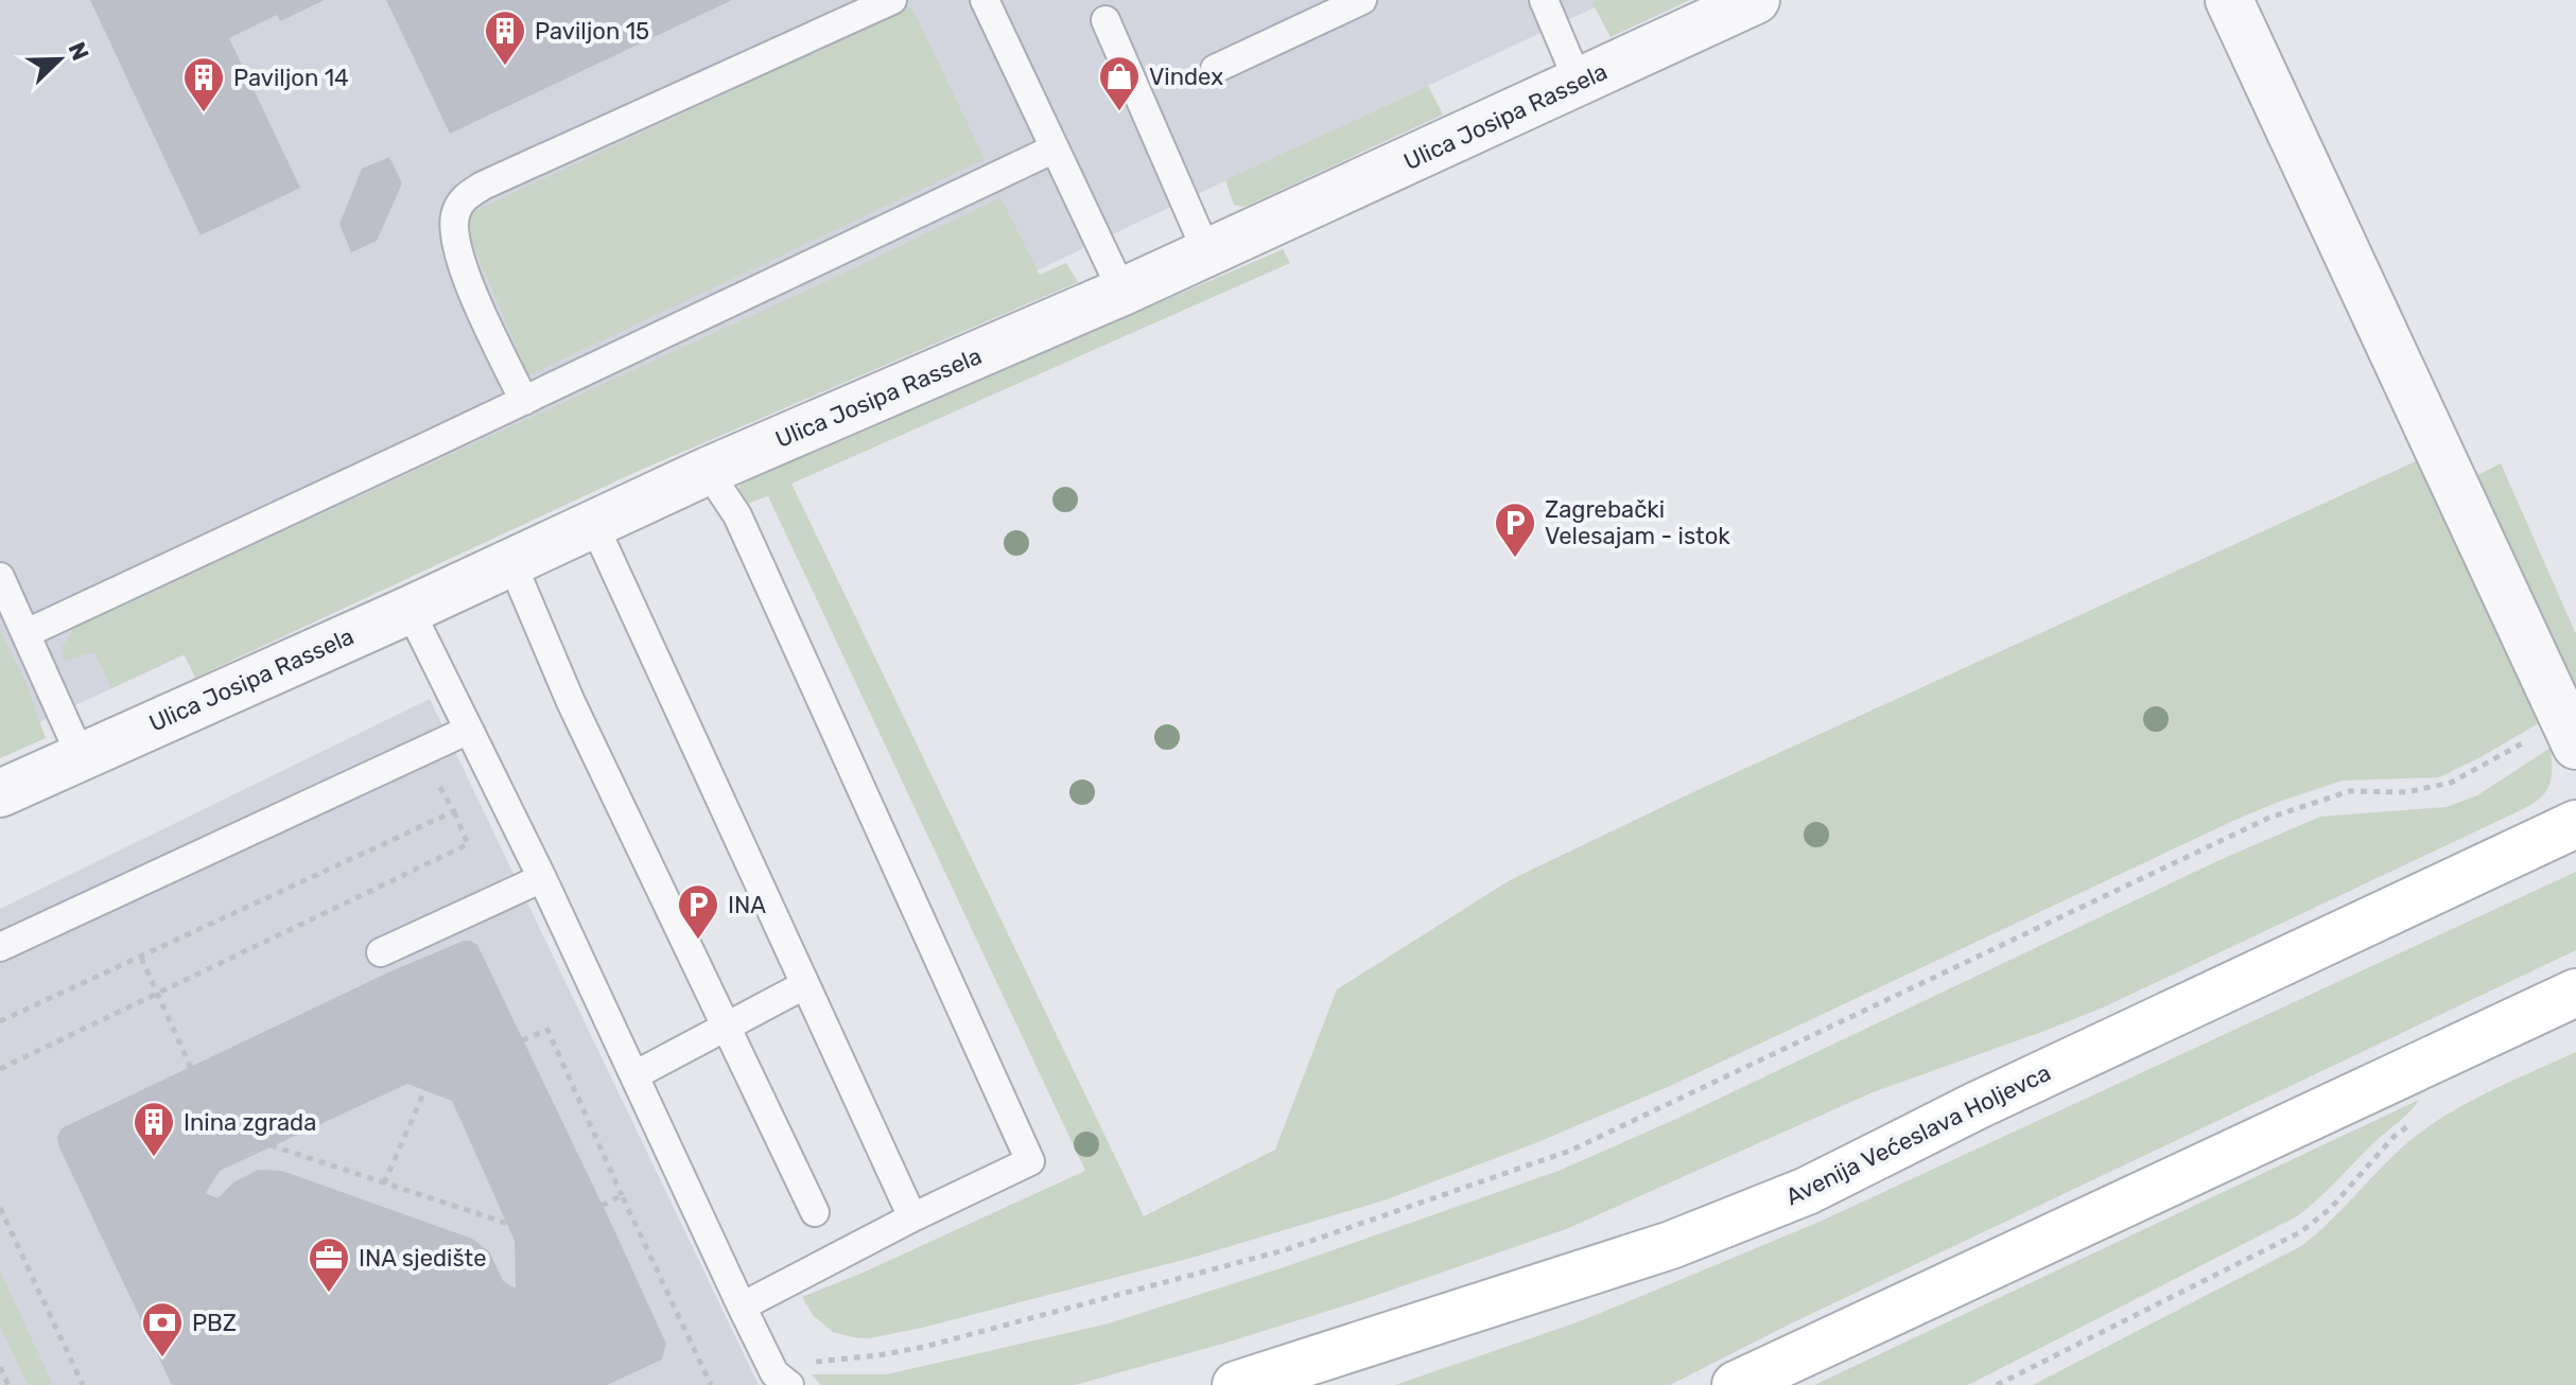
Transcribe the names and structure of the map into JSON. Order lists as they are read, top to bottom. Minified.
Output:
{"streets":{"main road":["Avenija Većeslava Holjevca"],"street":["Ulica Josipa Rassela"]},"places":{"building":["Paviljon 15","Paviljon 14","Inina zgrada"],"shop":["Vindex"],"parking":["Zagrebački Velesajam - istok","INA"],"office":["INA sjedište"],"bank":["PBZ"]},"north":"top right"}
